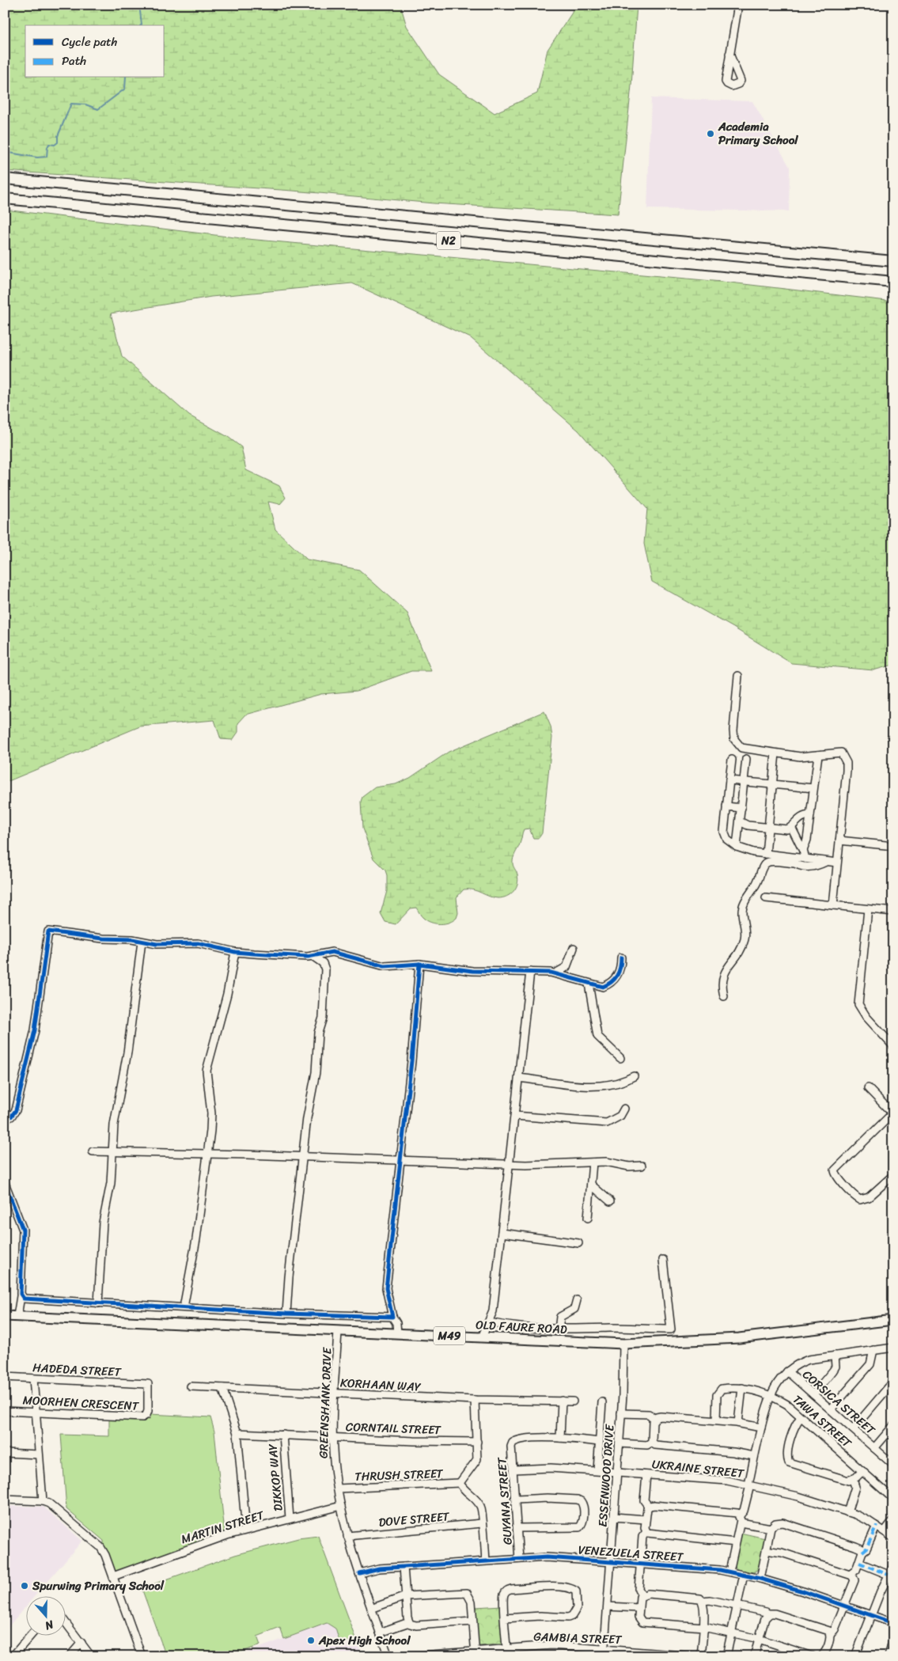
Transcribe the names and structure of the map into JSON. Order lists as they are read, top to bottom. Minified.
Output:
{"streets":{"highway":["N2"],"main road":["OLD FAURE ROAD","M49"],"street":["HADEDA STREET","KORHAAN WAY","CORSICA STREET","MOORHEN CRESCENT","GREENSHANK DRIVE","TAWA STREET","CORNTAIL STREET","UKRAINE STREET","THRUSH STREET","ESSENWOOD DRIVE","DIKKOP WAY","GUYANA STREET","DOVE STREET","MARTIN STREET","VENEZUELA STREET","GAMBIA STREET"]},"crossings":[["OLD FAURE ROAD","GREENSHANK DRIVE"],["OLD FAURE ROAD","ESSENWOOD DRIVE"],["HADEDA STREET","MOORHEN CRESCENT"],["KORHAAN WAY","GREENSHANK DRIVE"],["GREENSHANK DRIVE","CORNTAIL STREET"],["GREENSHANK DRIVE","THRUSH STREET"],["GREENSHANK DRIVE","DOVE STREET"],["GREENSHANK DRIVE","MARTIN STREET"],["GREENSHANK DRIVE","VENEZUELA STREET"],["CORNTAIL STREET","DIKKOP WAY"],["UKRAINE STREET","ESSENWOOD DRIVE"],["UKRAINE STREET","GUYANA STREET"],["ESSENWOOD DRIVE","VENEZUELA STREET"],["ESSENWOOD DRIVE","GAMBIA STREET"],["DIKKOP WAY","MARTIN STREET"],["GUYANA STREET","VENEZUELA STREET"]],"places":["Academia Primary School","Spurwing Primary School","Apex High School"],"legend":["Cycle path","Path"],"north":"bottom"}
